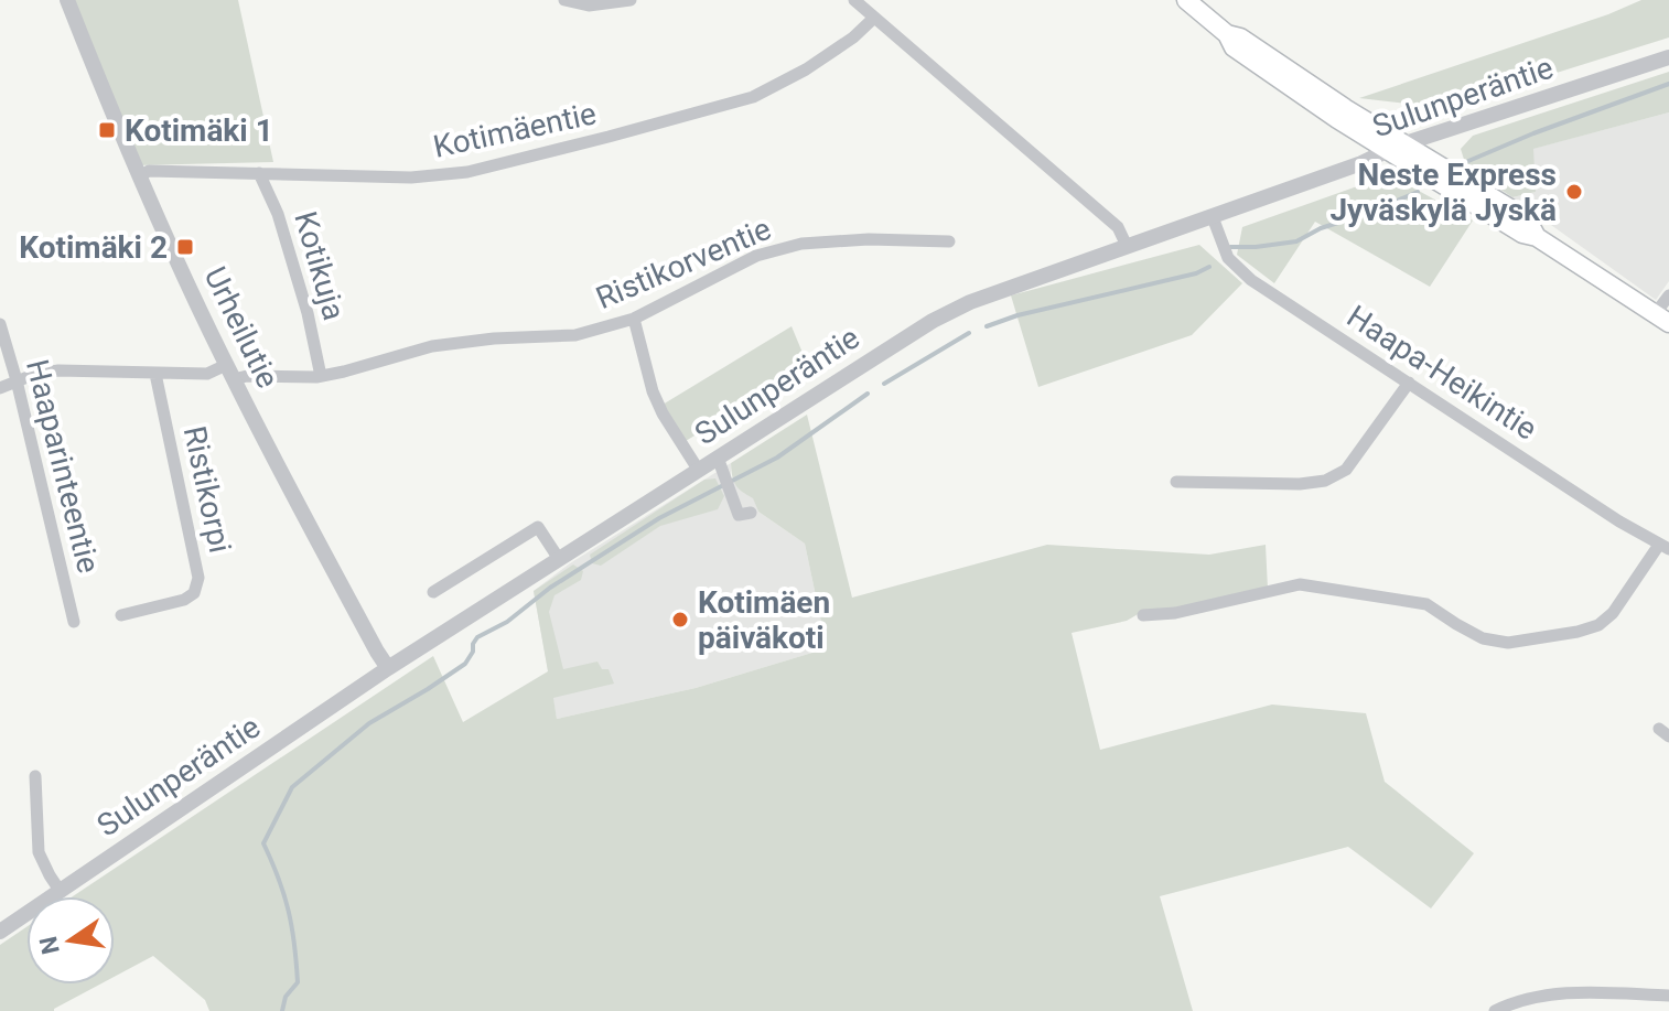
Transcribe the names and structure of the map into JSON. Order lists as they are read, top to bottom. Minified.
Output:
{"streets":{"street":["Sulunperäntie","Kotimäentie","Ristikorventie","Kotikuja","Urheilutie","Haapa-Heikintie","Haaparinteentie","Ristikorpi"]},"crossings":[["Sulunperäntie","Urheilutie"],["Sulunperäntie","Haapa-Heikintie"],["Kotimäentie","Kotikuja"],["Kotimäentie","Urheilutie"],["Ristikorventie","Kotikuja"],["Ristikorventie","Urheilutie"],["Ristikorventie","Haaparinteentie"],["Ristikorventie","Ristikorpi"]],"places":{"transit":["Kotimäki 1","Kotimäki 2"],"other":["Neste Express Jyväskylä Jyskä","Kotimäen päiväkoti"]},"north":"left"}
